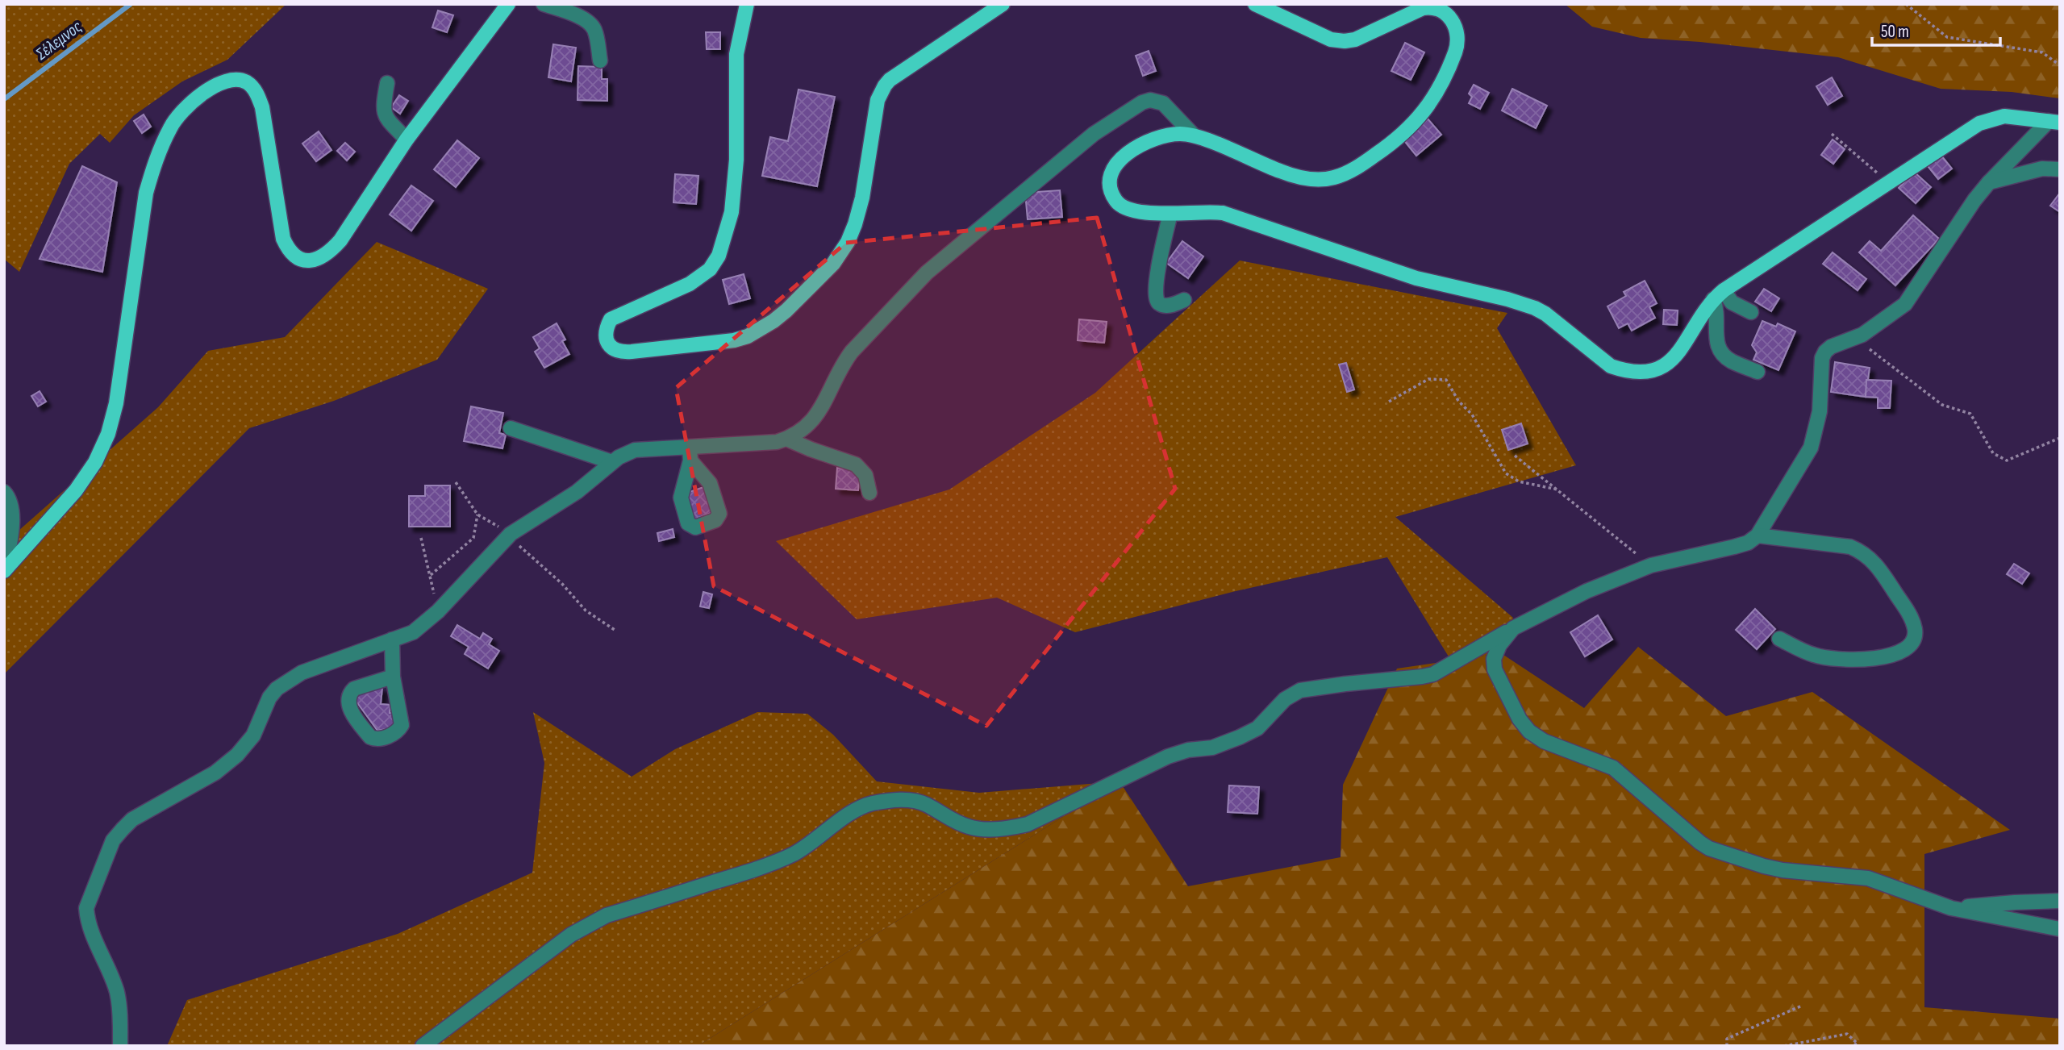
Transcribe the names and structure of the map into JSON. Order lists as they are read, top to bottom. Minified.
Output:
{"water":["Σέλεμνος"],"scale_bar":"50 m"}
